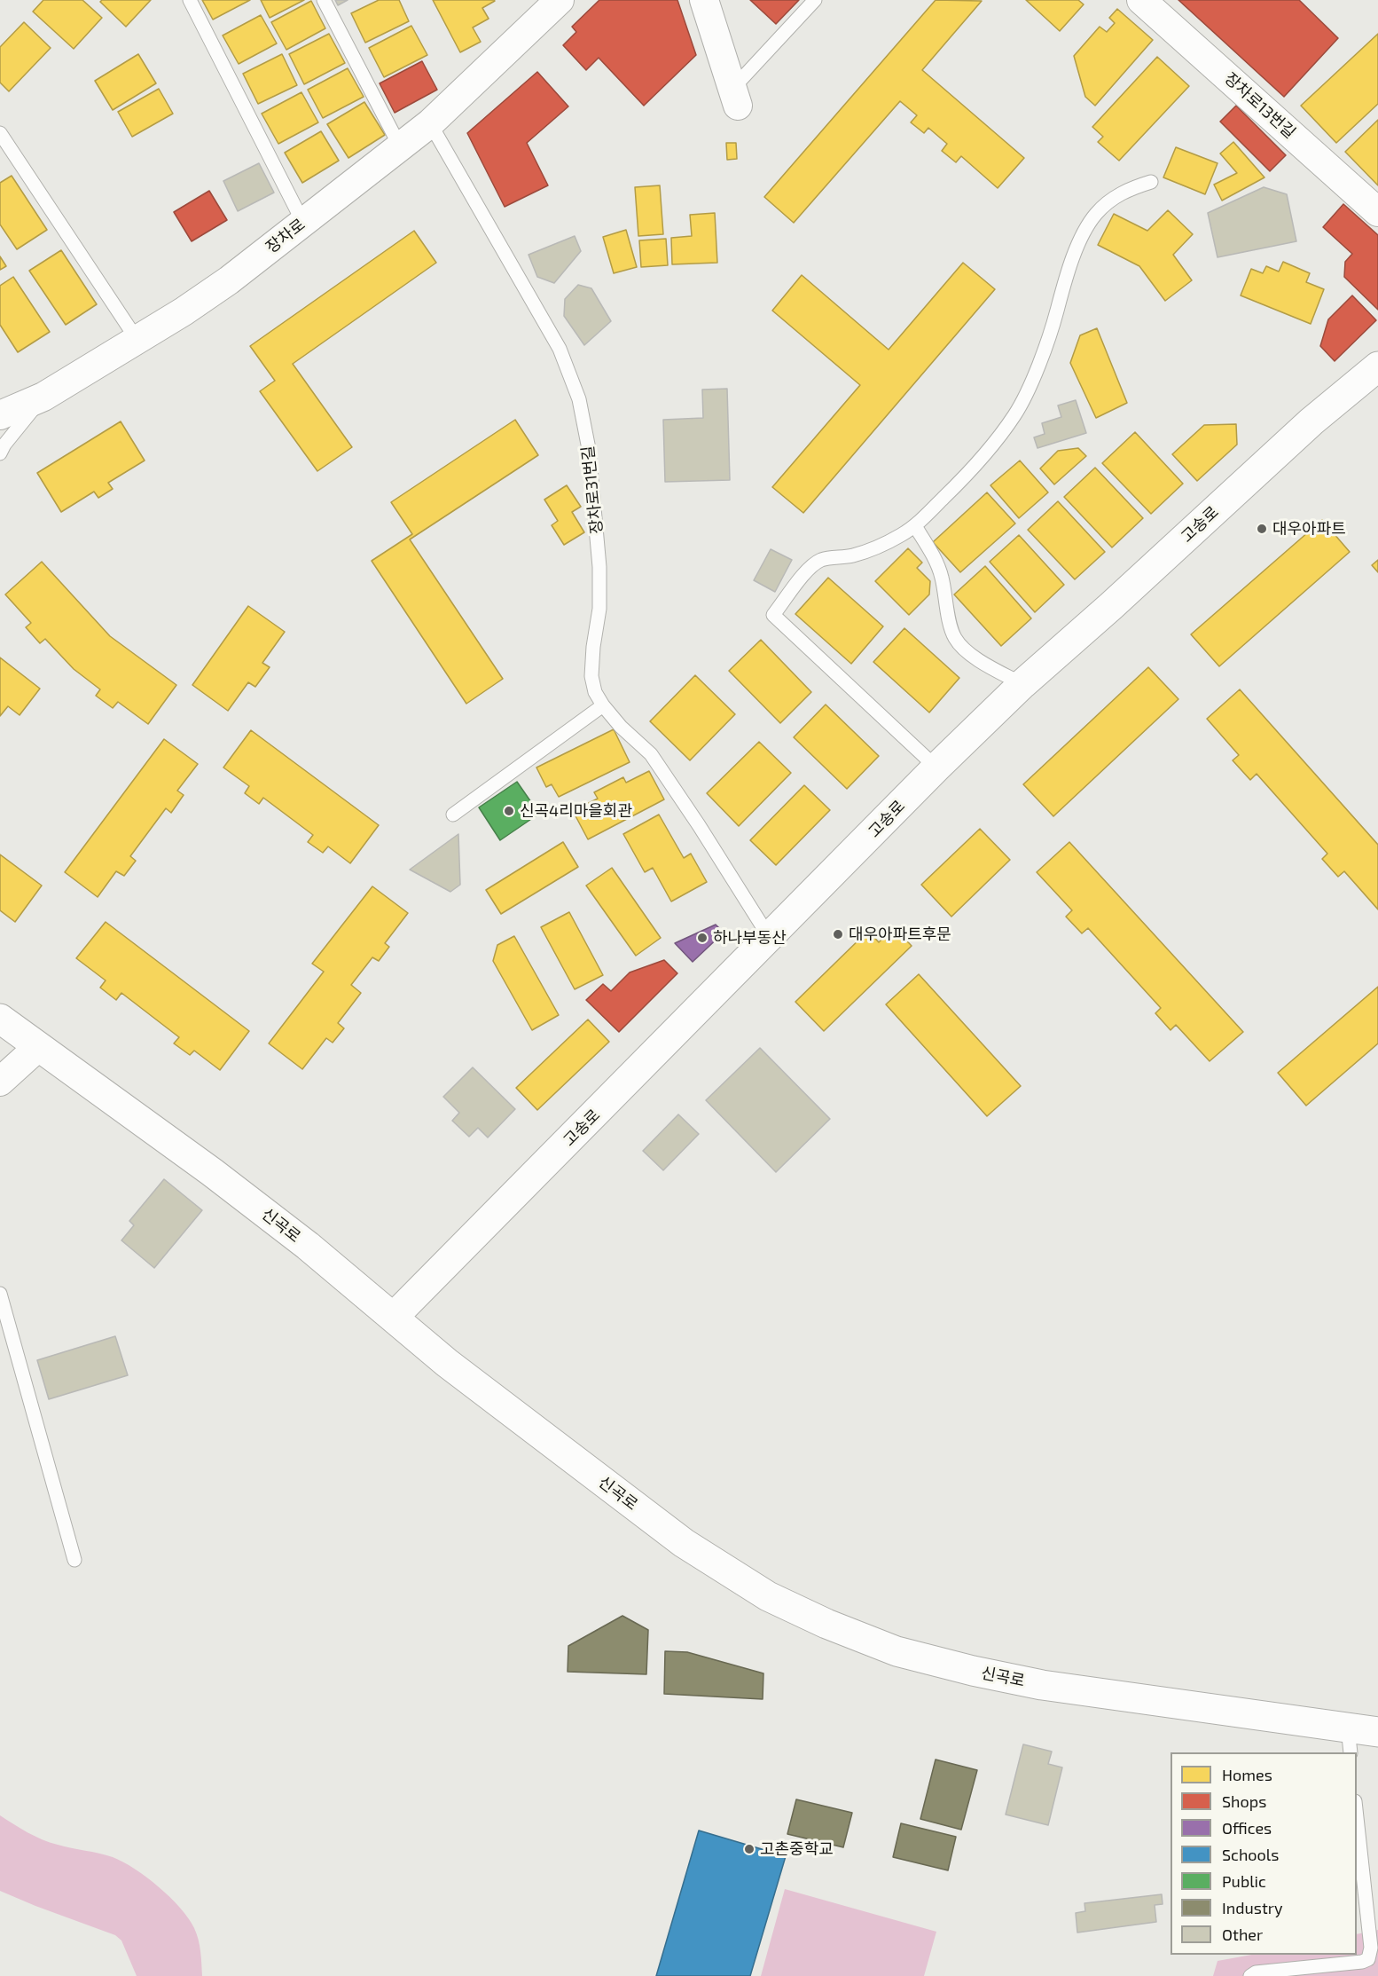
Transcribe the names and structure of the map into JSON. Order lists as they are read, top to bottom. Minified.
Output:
{"streets":{"street":["장차로13번길","장차로","고송로","신곡로"],"lane":["장차로31번길"]},"crossings":[["장차로","장차로31번길"],["고송로","신곡로"]],"places":["대우아파트","신곡4리마을회관","대우아파트후문","하나부동산","고촌중학교"],"legend":["Homes","Shops","Offices","Schools","Public","Industry","Other"]}
